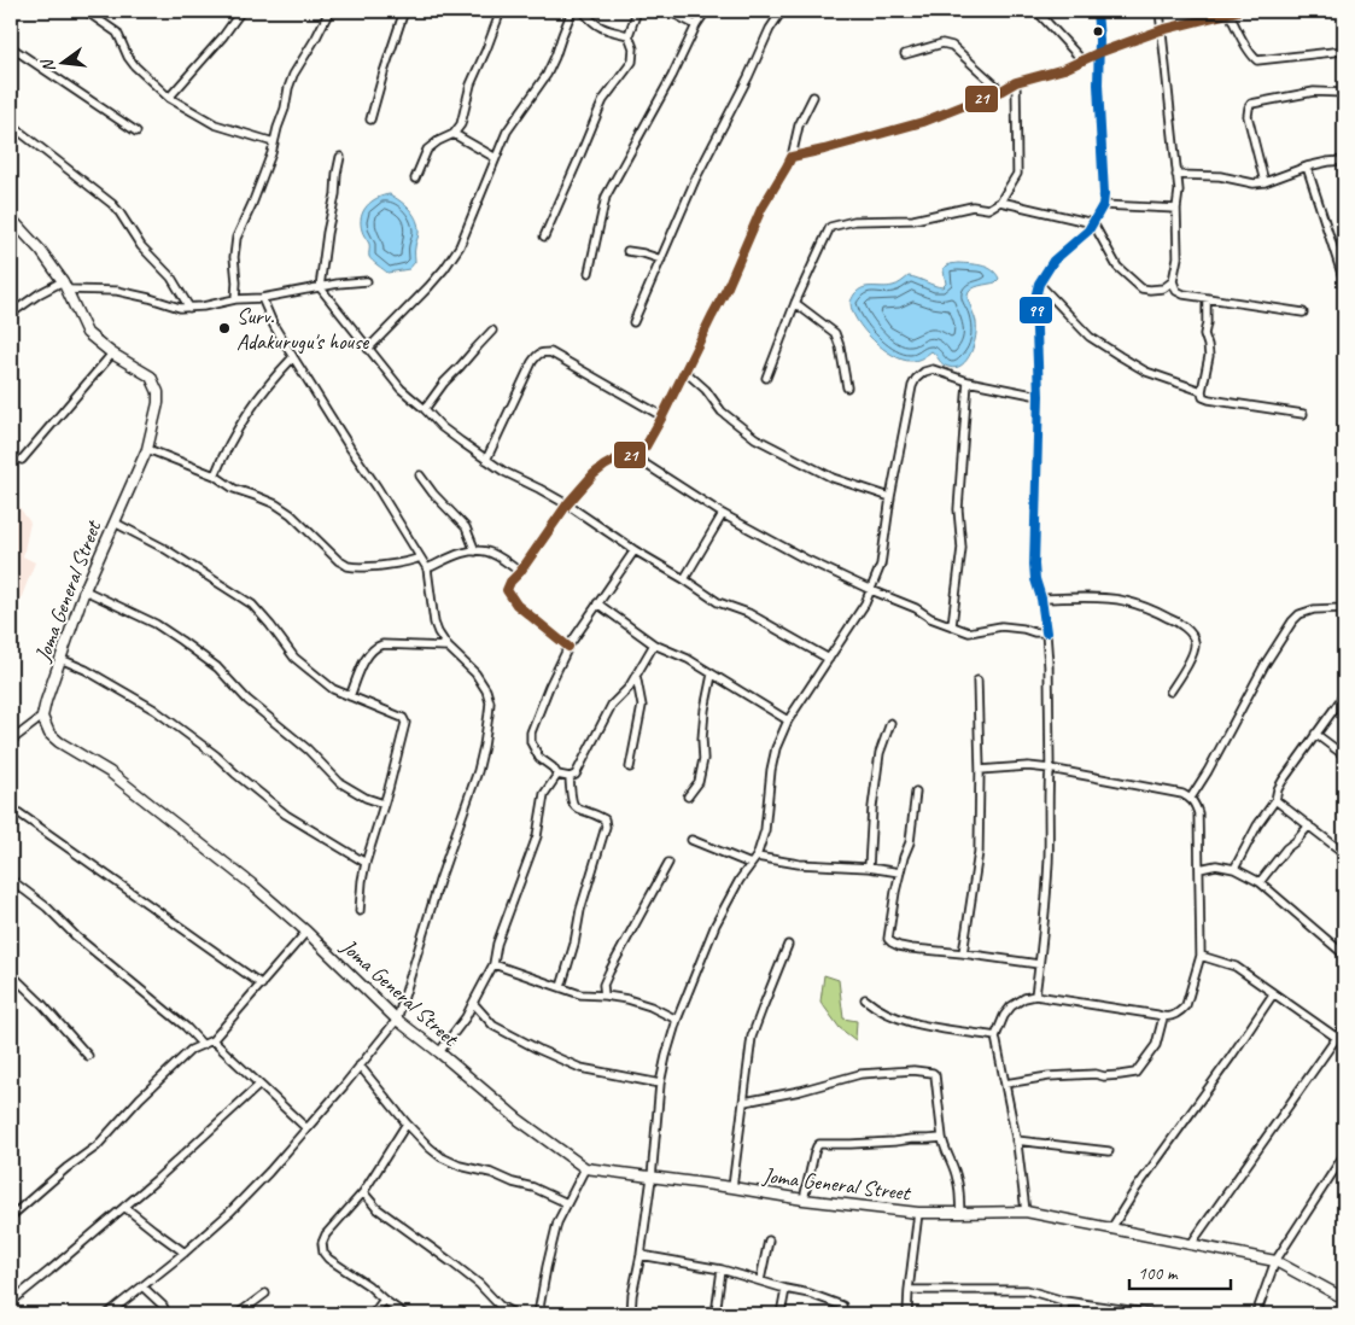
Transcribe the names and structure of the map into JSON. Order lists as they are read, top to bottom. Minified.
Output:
{"streets":{"street":["Joma General Street"]},"places":["Surv. Adakurugu's house"],"lines":["transit line 99","transit line 21"],"scale_bar":"100 m","north":"left"}
